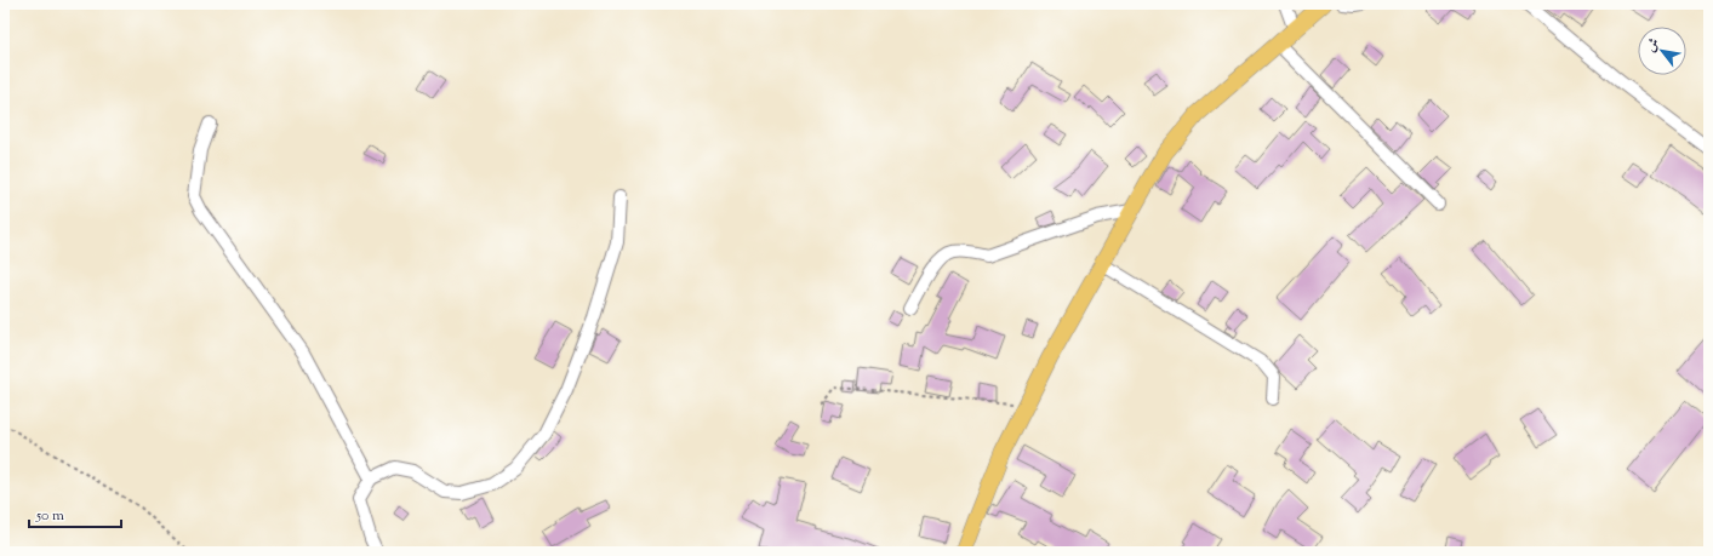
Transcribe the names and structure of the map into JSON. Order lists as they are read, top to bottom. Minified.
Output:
{"scale_bar":"50 m","north":"top left"}
